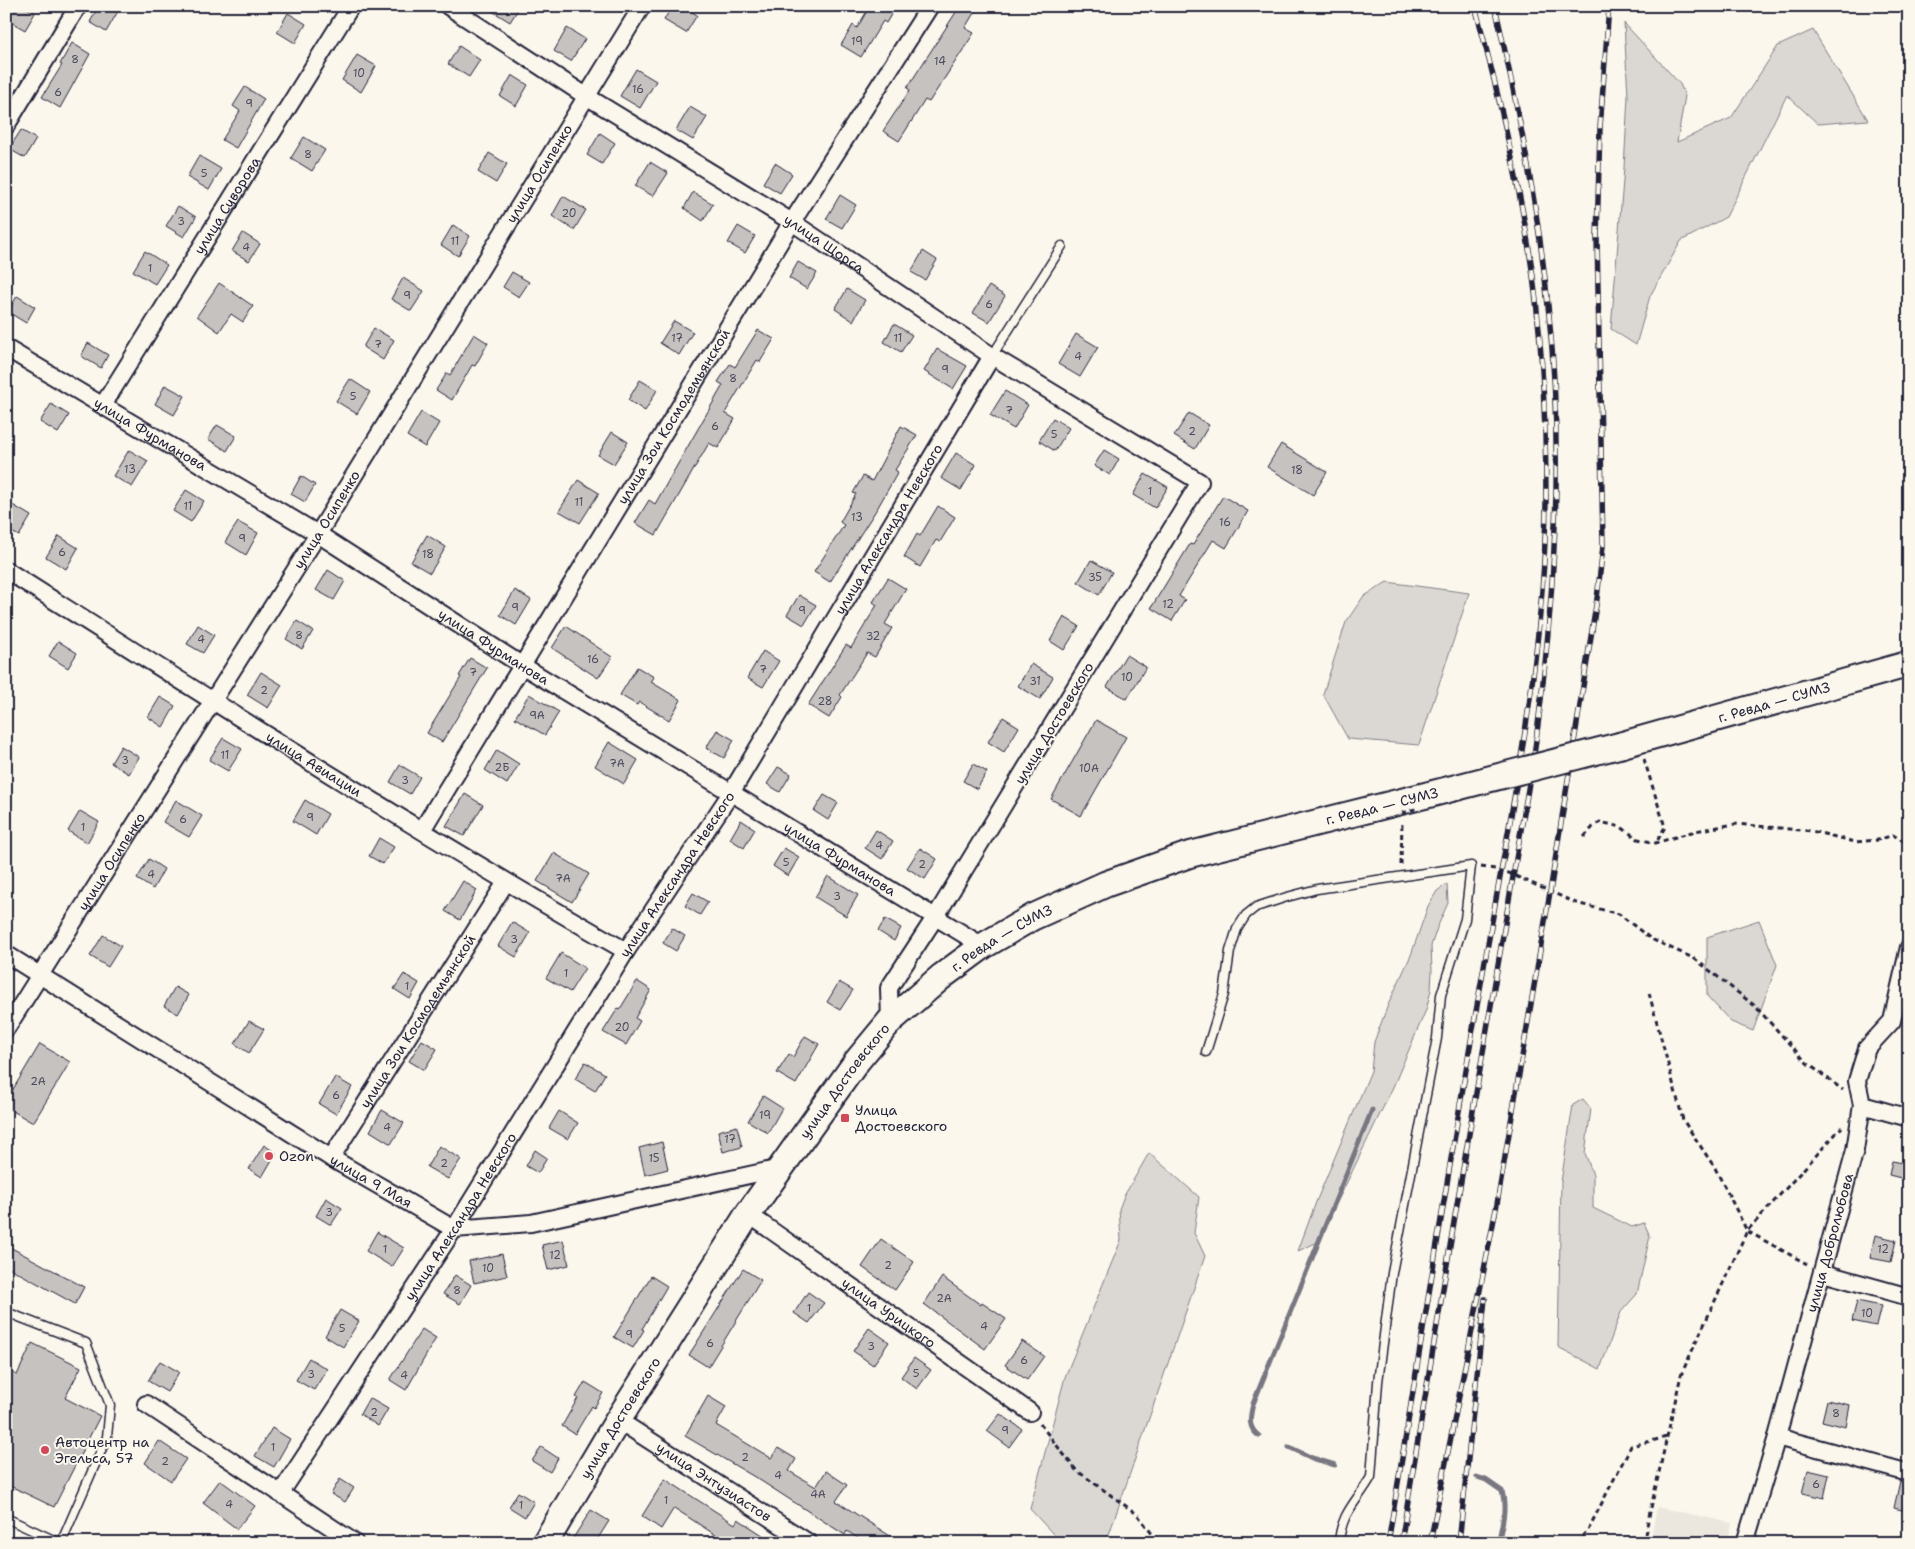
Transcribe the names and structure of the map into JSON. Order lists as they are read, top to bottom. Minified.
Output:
{"streets":{"main road":["г. Ревда — СУМЗ","улица Достоевского"],"street":["улица Осипенко","улица Суворова","улица Щорса","улица Зои Космодемьянской","улица Фурманова","улица Александра Невского","улица Авиации","улица 9 Мая","улица Добролюбова","улица Урицкого","улица Энтузиастов"]},"crossings":[["улица Осипенко","улица Щорса"],["улица Осипенко","улица Фурманова"],["улица Осипенко","улица Авиации"],["улица Осипенко","улица 9 Мая"],["улица Суворова","улица Фурманова"],["улица Щорса","улица Зои Космодемьянской"],["улица Щорса","улица Александра Невского"],["улица Щорса","улица Достоевского"],["улица Зои Космодемьянской","улица Фурманова"],["улица Зои Космодемьянской","улица Авиации"],["улица Зои Космодемьянской","улица 9 Мая"],["улица Фурманова","улица Александра Невского"],["улица Фурманова","г. Ревда — СУМЗ"],["улица Фурманова","улица Достоевского"],["улица Александра Невского","улица Авиации"],["улица Александра Невского","улица 9 Мая"],["г. Ревда — СУМЗ","улица Достоевского"],["улица Достоевского","улица Урицкого"],["улица Достоевского","улица Энтузиастов"]],"places":{"transit":["Улица Достоевского"],"other":["Ozon","Автоцентр на Эгельса, 57"]},"house_numbers":["19","8","14","10","16","6","9","8","5","20","3","11","4","1","9","6","17","11","7","4","9","8","5","7","6","2","5","13","18","1","11","11","13","16","9","6","18","35","12","9","9","8","32","4","16","7","7","10","31","2","28","9А","11","3","7А","2Б","10А","3","9","6","1","4","5","2","4","7А","3","3","1","1","20","2А","6","19","4","17","15","2","3","1","12","12","2","10","8","2А","1","10","4","5","9","6","3","6","5","3","4","2","8","9","1","2","2","4","6","4А","1","4","1"]}
